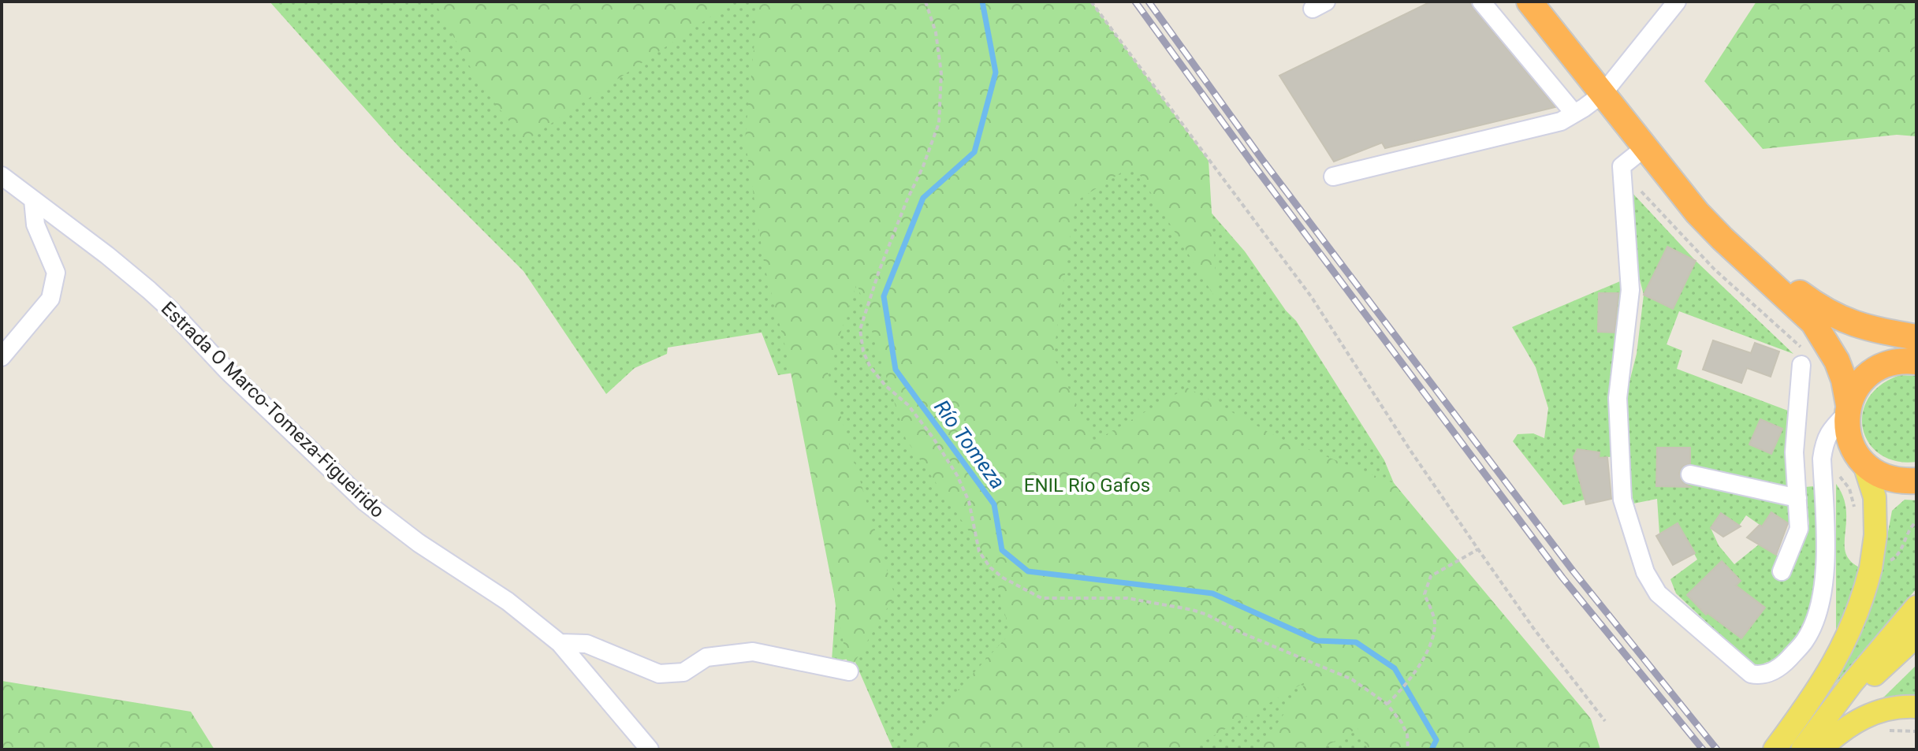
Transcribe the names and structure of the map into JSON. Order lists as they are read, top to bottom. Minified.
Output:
{"streets":{"street":["Estrada O Marco-Tomeza-Figueirido"]},"water":["Río Tomeza"],"parks":["ENIL Río Gafos"]}
